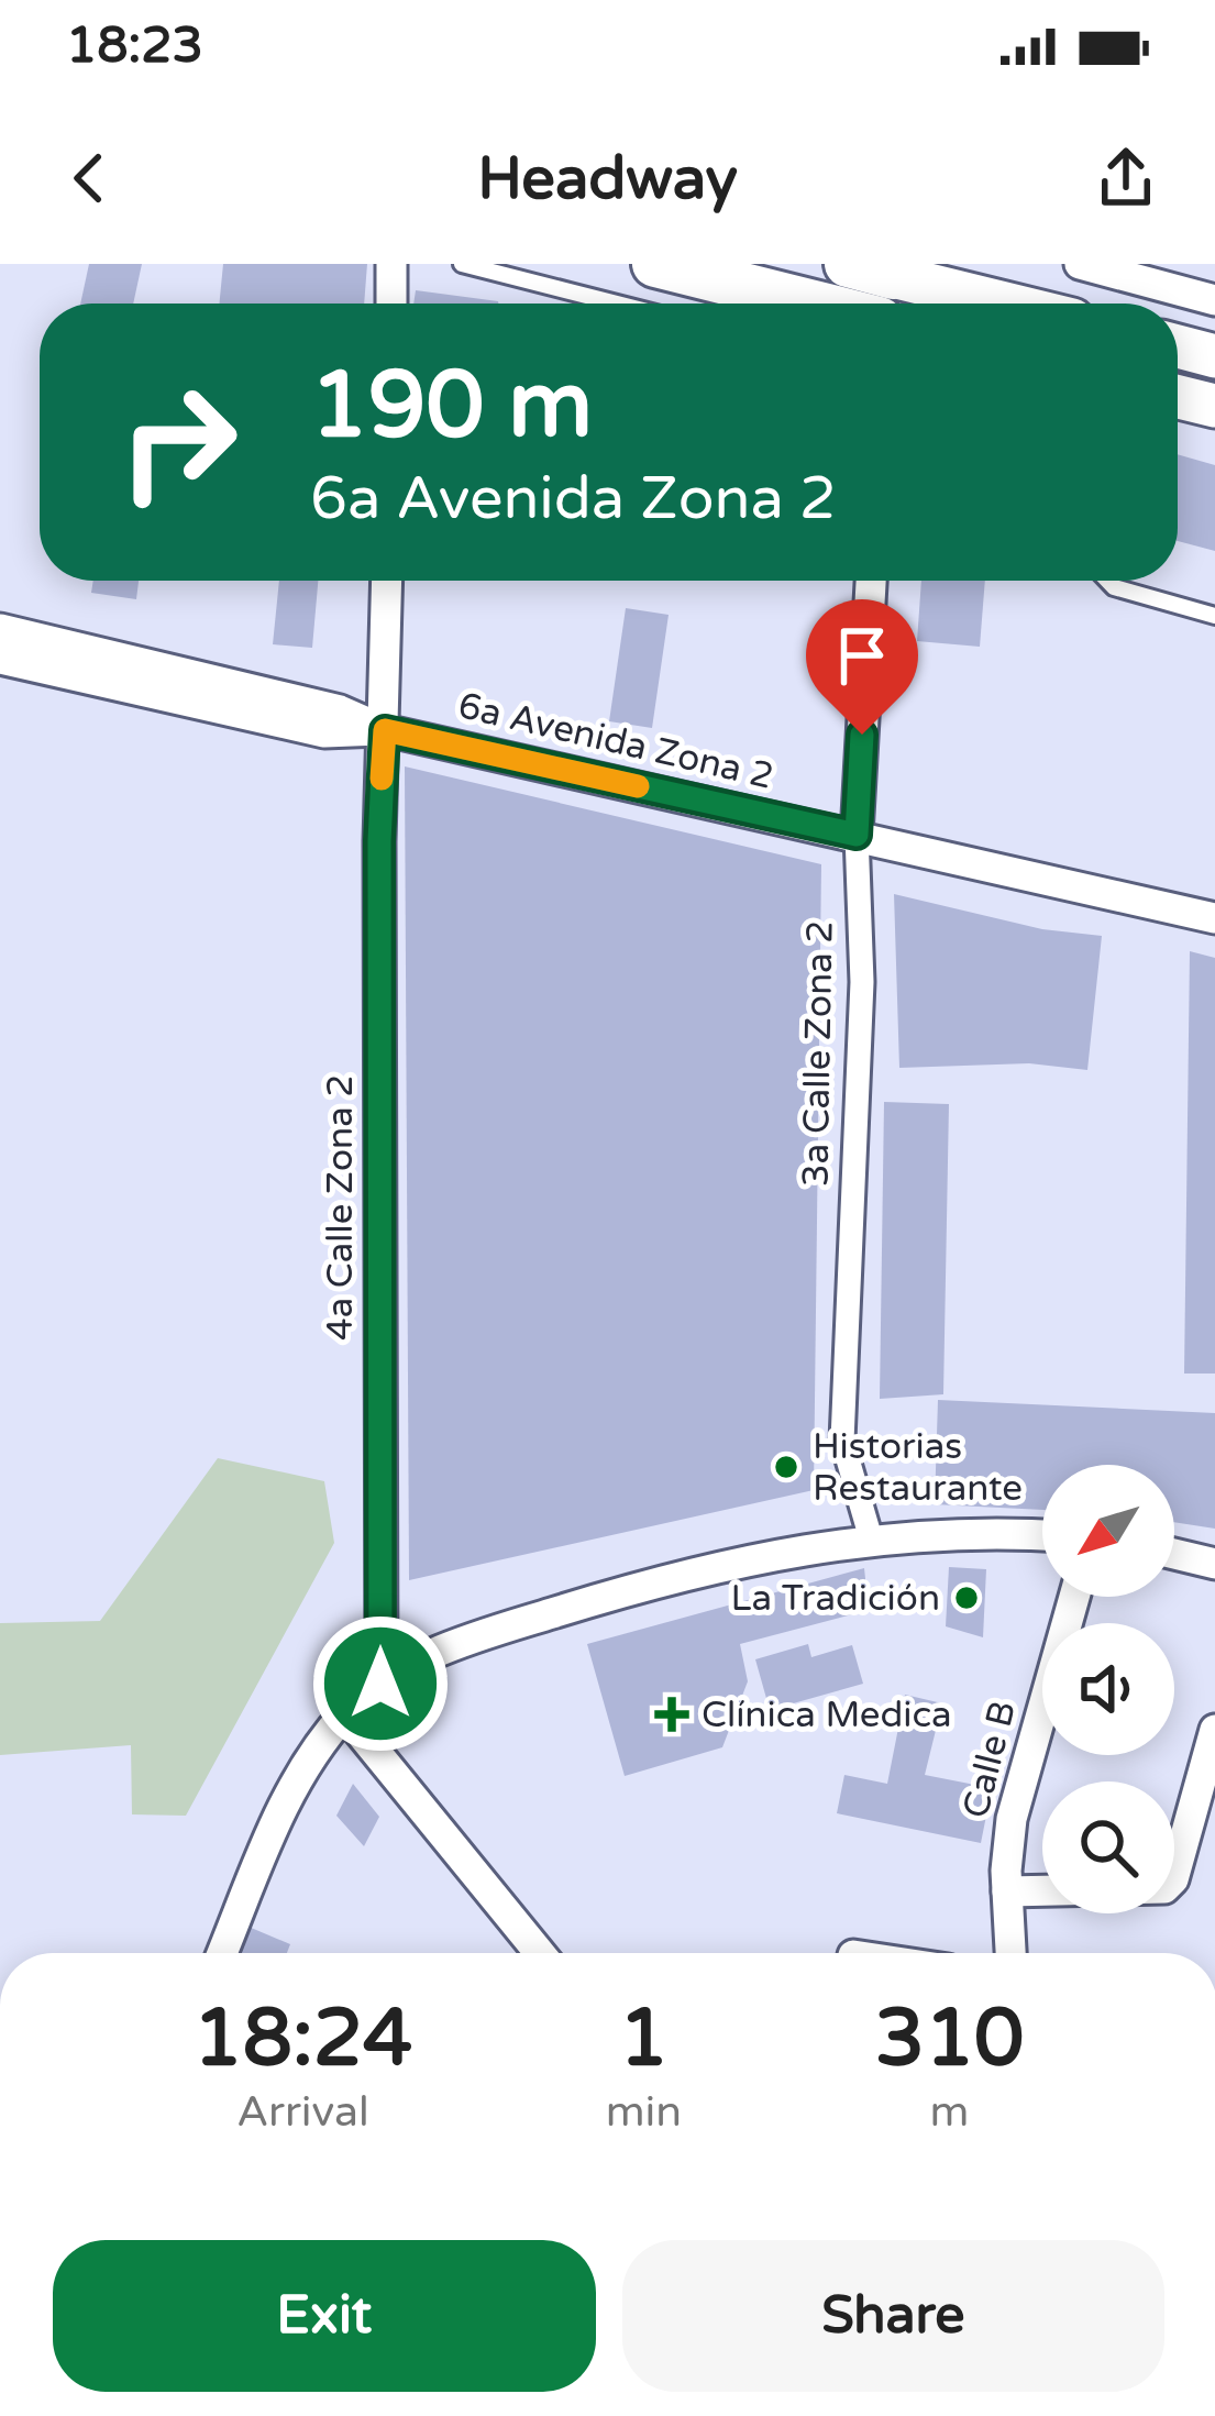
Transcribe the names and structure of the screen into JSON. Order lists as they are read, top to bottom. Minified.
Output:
{"streets":{"street":["6a Avenida Zona 2","3a Calle Zona 2","4a Calle Zona 2","Calle B"]},"crossings":[["6a Avenida Zona 2","3a Calle Zona 2"],["6a Avenida Zona 2","4a Calle Zona 2"]],"places":{"other":["Historias Restaurante","La Tradición"],"health":["Clínica Medica"]},"north":"bottom left","page":{"status":"18:23","header":"Headway","turn":["190 m","6a Avenida Zona 2"],"eta":["18:24","Arrival","1","min","310","m"],"buttons":["Exit","Share"]}}
